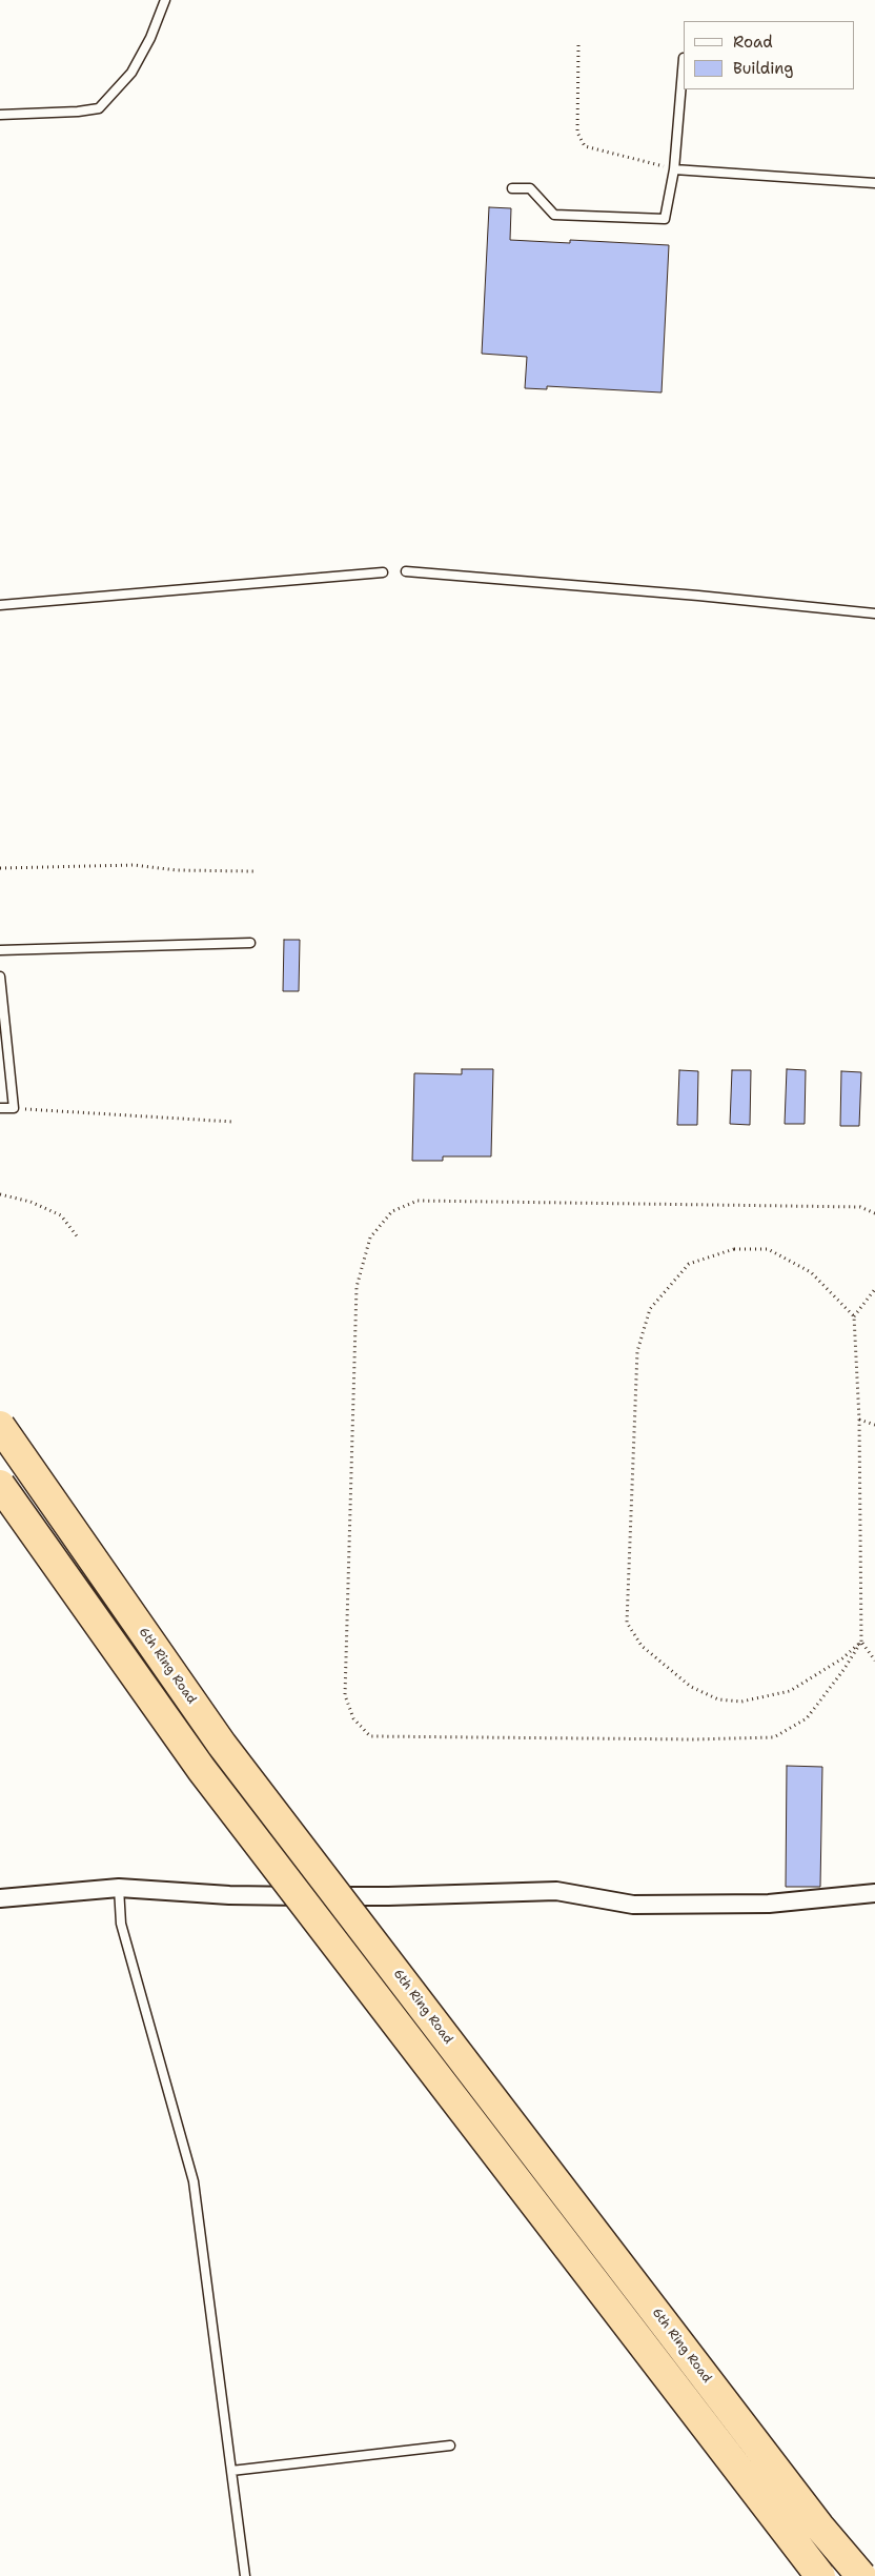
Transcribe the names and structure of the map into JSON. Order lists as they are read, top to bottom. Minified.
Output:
{"streets":{"highway":["6th Ring Road"]},"legend":["Road","Building"]}
